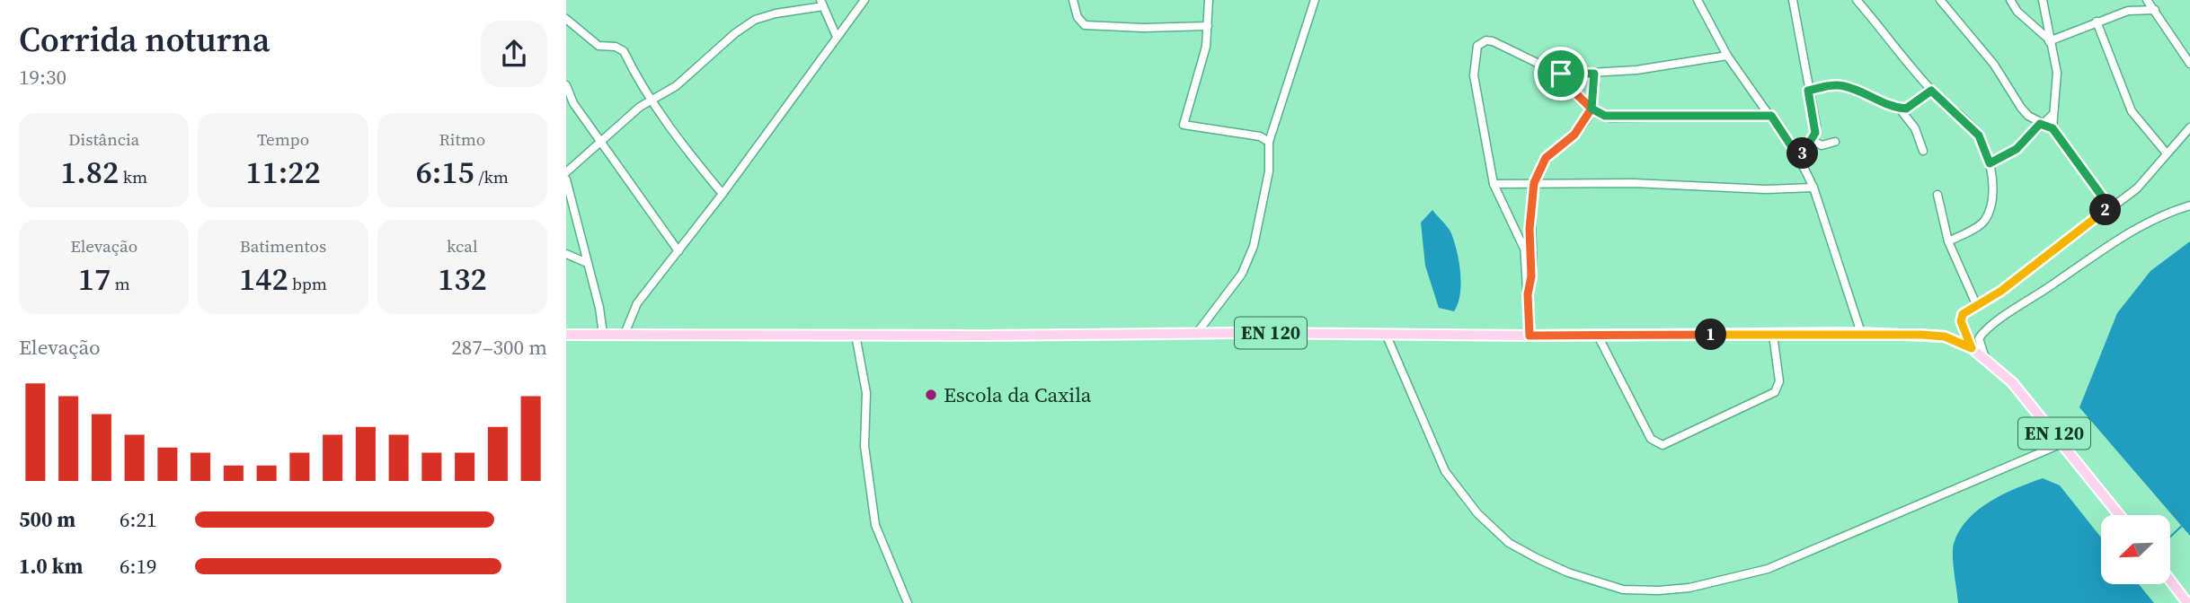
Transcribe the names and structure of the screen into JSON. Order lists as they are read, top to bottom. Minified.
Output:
{"streets":{"main road":["EN 120"]},"places":["Escola da Caxila"],"north":"bottom left","page":{"heading":["Corrida noturna","19:30"],"stats":[["Distância","1.82 km"],["Tempo","11:22"],["Ritmo","6:15 /km"],["Elevação","17 m"],["Batimentos","142 bpm"],["kcal","132"]],"pins":["3","2","1"],"chart":["Elevação","287–300 m"],"list":[{"name":"500 m","note":"6:21"},{"name":"1.0 km","note":"6:19"}]}}
